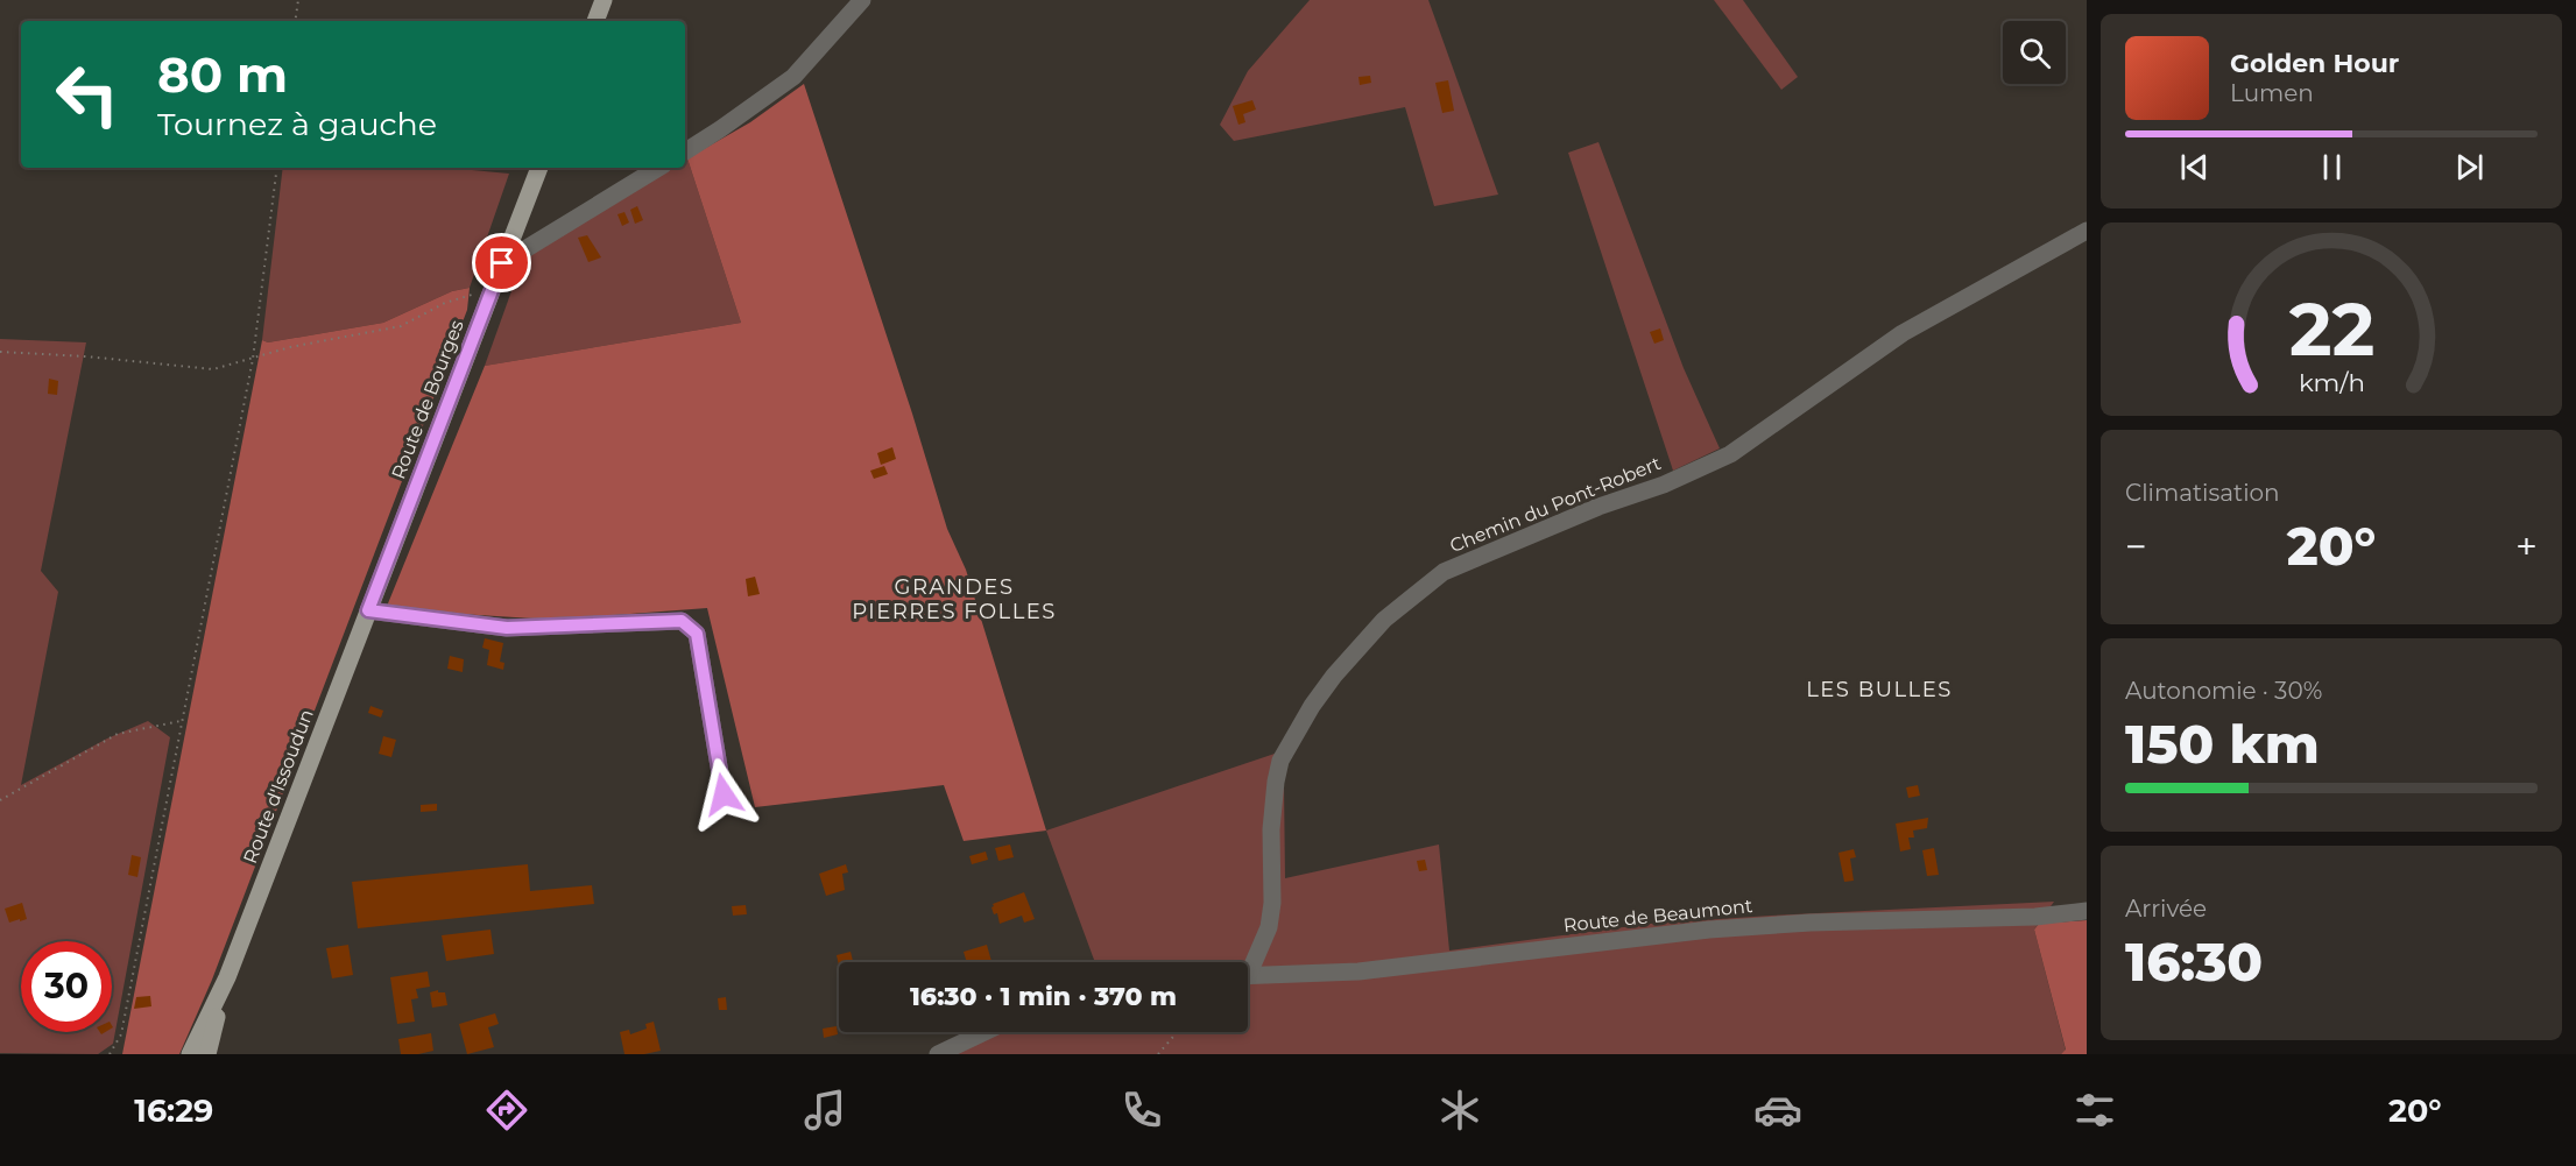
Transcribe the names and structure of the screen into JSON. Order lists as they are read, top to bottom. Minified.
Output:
{"streets":{"main road":["Route de Bourges","Route d'Issoudun"],"street":["Chemin du Pont-Robert","Route de Beaumont"]},"crossings":[["Route de Bourges","Route d'Issoudun"]],"districts":["GRANDES PIERRES FOLLES","LES BULLES"],"page":{"turn":["80 m","Tournez à gauche"],"song":["Golden Hour","Lumen"],"tile":["Climatisation",["Autonomie · 30%","150 km"],["Arrivée","16:30"]],"heat":["−","20°","+"],"limit":"30","trip":"16:30 · 1 min · 370 m","tabs":["16:29","20°"],"gauge":["22","km/h"]}}
